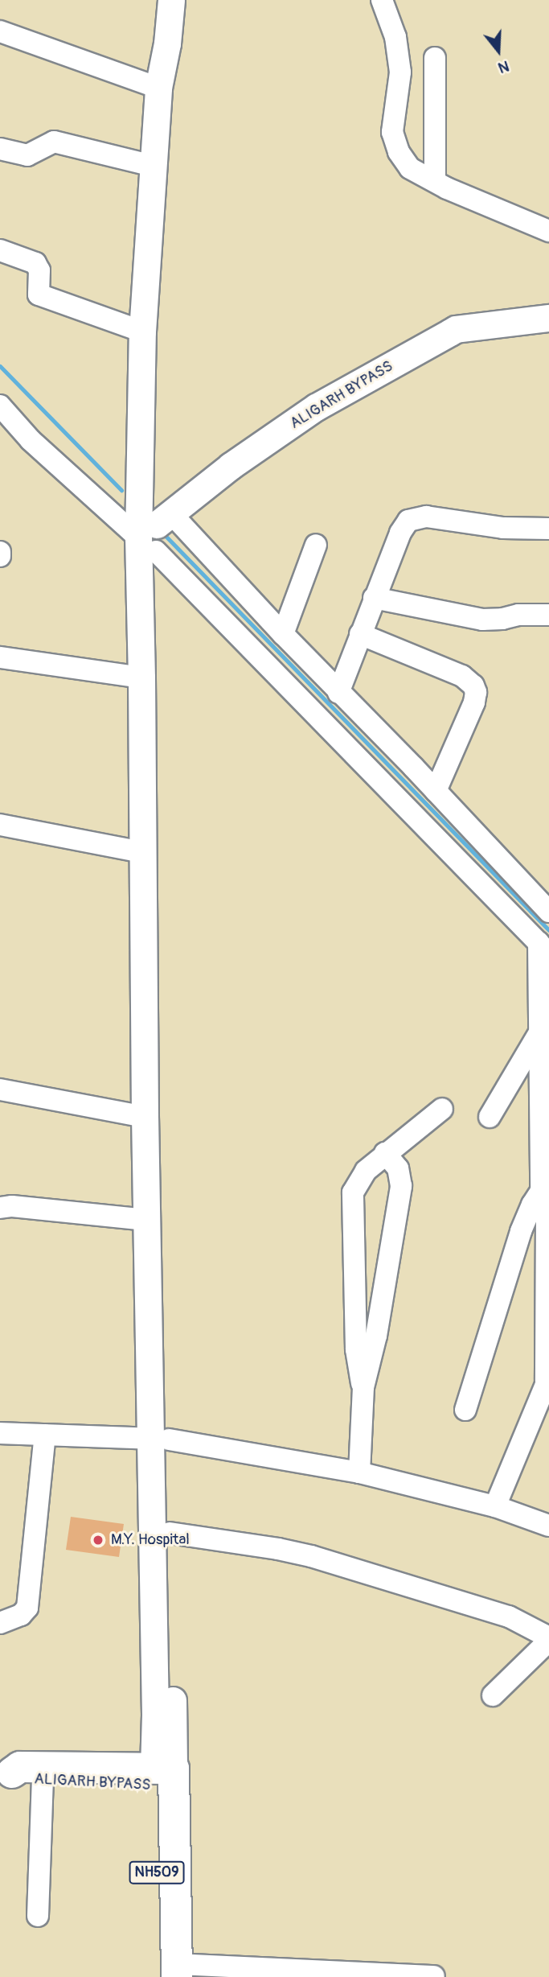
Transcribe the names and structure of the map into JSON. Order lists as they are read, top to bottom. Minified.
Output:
{"streets":{"highway":["ALIGARH BYPASS","NH509"]},"crossings":[["ALIGARH BYPASS","NH509"]],"places":["M.Y. Hospital"],"north":"bottom"}
